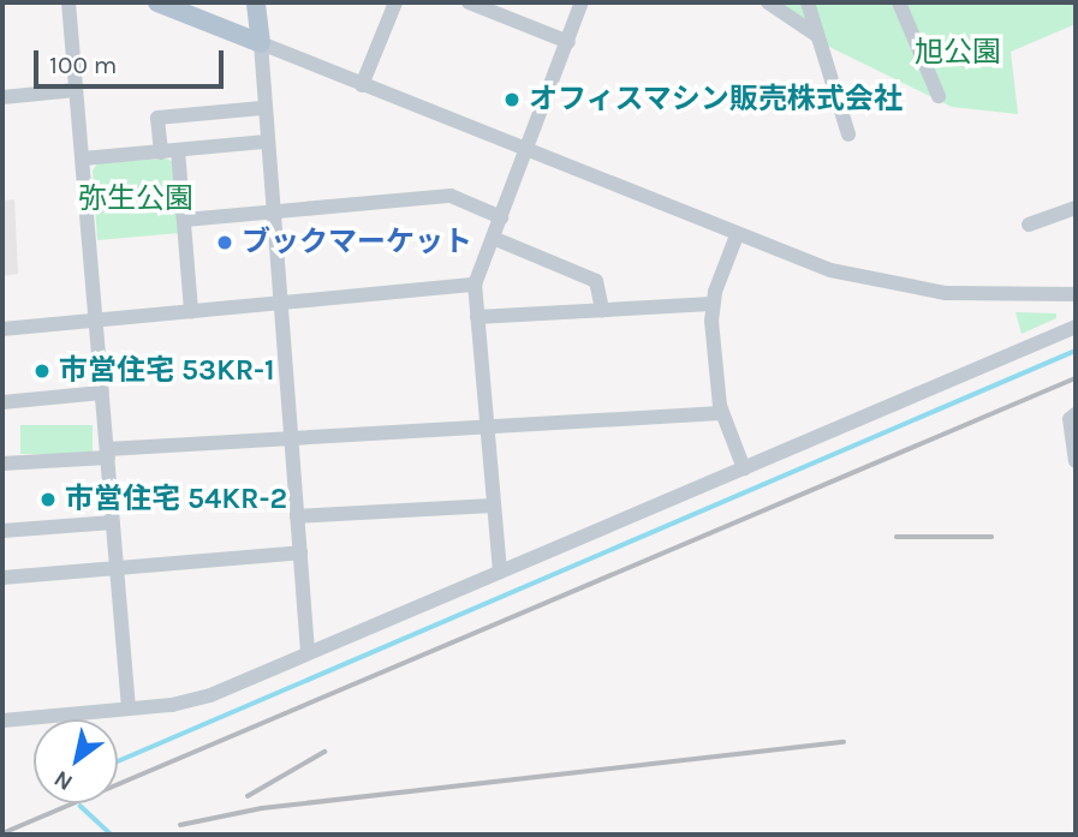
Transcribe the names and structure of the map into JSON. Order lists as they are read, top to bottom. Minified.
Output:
{"parks":["旭公園","弥生公園"],"places":["オフィスマシン販売株式会社","ブックマーケット","市営住宅 53KR-1","市営住宅 54KR-2"],"scale_bar":"100 m","north":"bottom left"}
